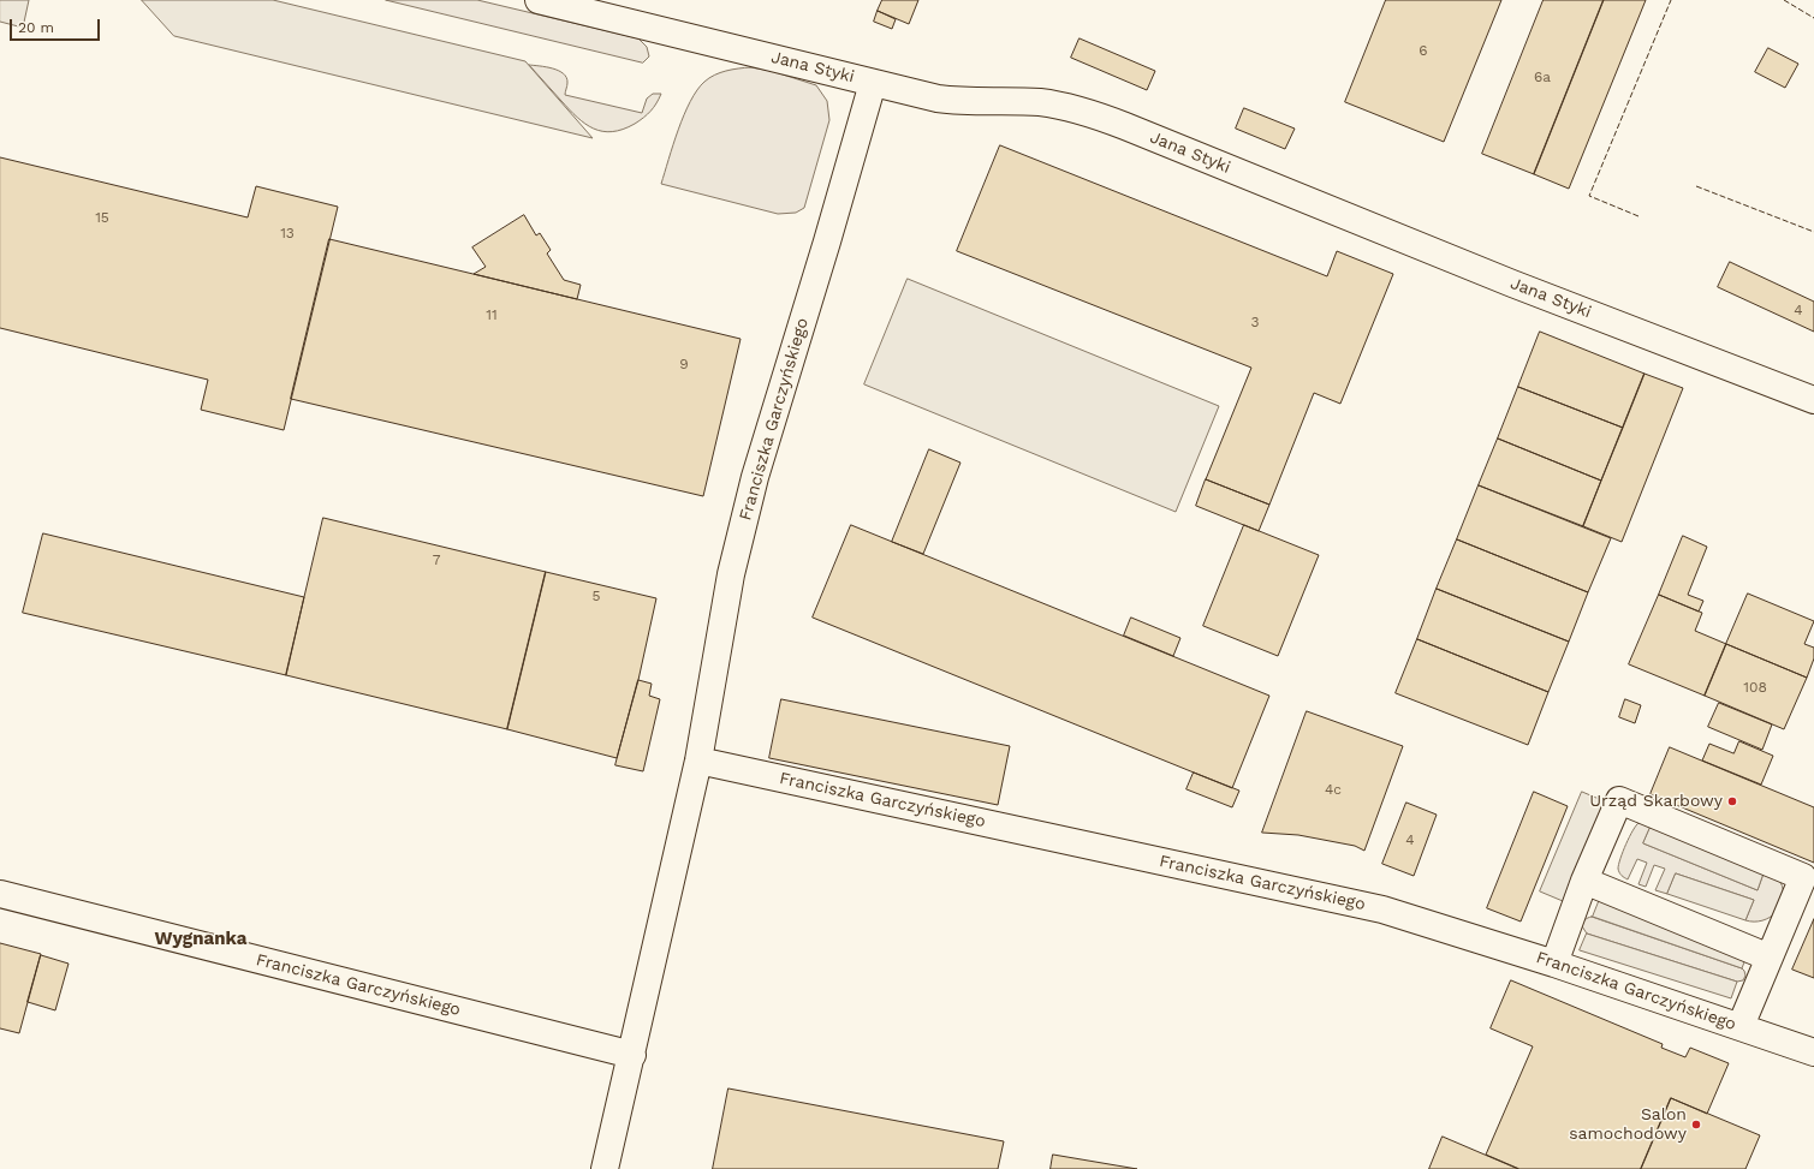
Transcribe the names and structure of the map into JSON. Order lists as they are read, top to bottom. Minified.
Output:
{"streets":{"street":["Jana Styki","Franciszka Garczyńskiego"]},"crossings":[["Jana Styki","Franciszka Garczyńskiego"]],"districts":["Wygnanka"],"places":["Urząd Skarbowy","Salon samochodowy"],"house_numbers":["6","6a","15","13","4","11","3","9","7","5","108","4c","4"],"scale_bar":"20 m"}
